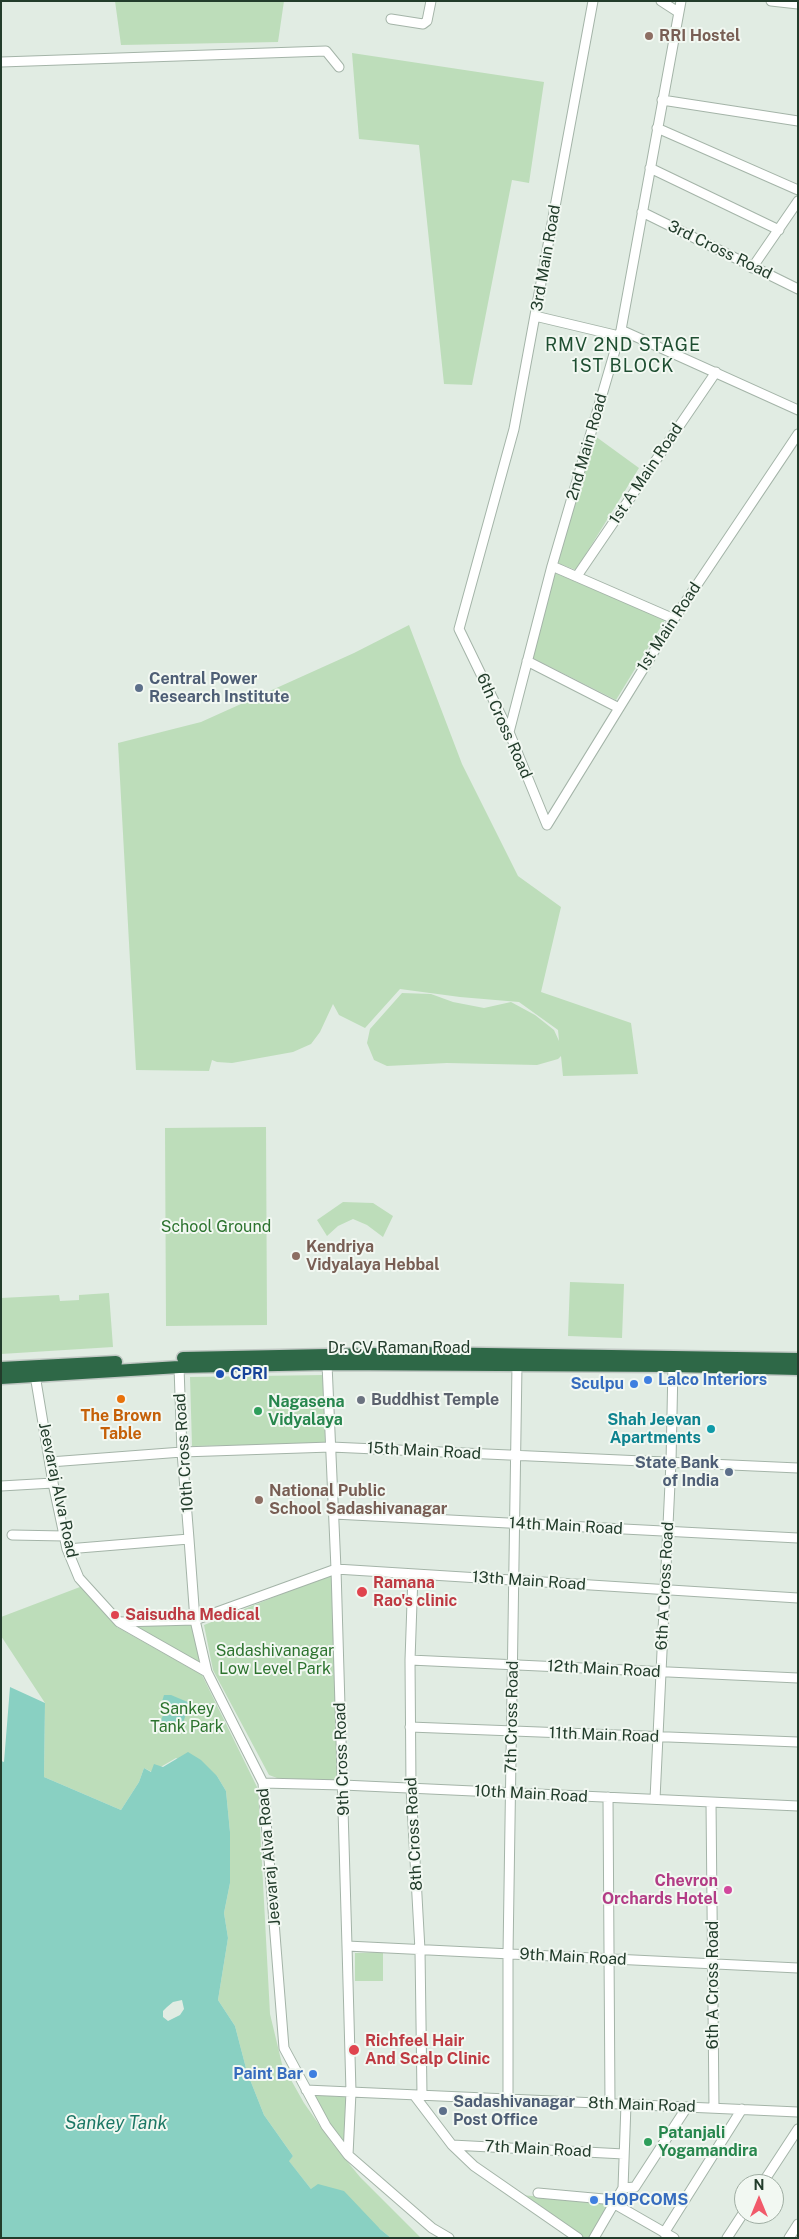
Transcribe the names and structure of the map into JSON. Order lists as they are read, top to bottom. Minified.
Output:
{"streets":{"highway":["Dr. CV Raman Road"],"street":["3rd Cross Road","3rd Main Road","2nd Main Road","1st A Main Road","1st Main Road","6th Cross Road","15th Main Road","10th Cross Road","Jeevaraj Alva Road","14th Main Road","13th Main Road","6th A Cross Road","12th Main Road","7th Cross Road","11th Main Road","9th Cross Road","10th Main Road","8th Cross Road","9th Main Road","8th Main Road","7th Main Road"]},"crossings":[["3rd Cross Road","2nd Main Road"],["3rd Main Road","6th Cross Road"],["2nd Main Road","6th Cross Road"],["1st Main Road","6th Cross Road"],["Dr. CV Raman Road","10th Cross Road"],["Dr. CV Raman Road","Jeevaraj Alva Road"],["Dr. CV Raman Road","6th A Cross Road"],["Dr. CV Raman Road","7th Cross Road"],["Dr. CV Raman Road","9th Cross Road"],["15th Main Road","10th Cross Road"],["15th Main Road","Jeevaraj Alva Road"],["15th Main Road","6th A Cross Road"],["15th Main Road","7th Cross Road"],["15th Main Road","9th Cross Road"],["10th Cross Road","Jeevaraj Alva Road"],["10th Cross Road","13th Main Road"],["Jeevaraj Alva Road","13th Main Road"],["Jeevaraj Alva Road","9th Cross Road"],["Jeevaraj Alva Road","10th Main Road"],["Jeevaraj Alva Road","8th Main Road"],["14th Main Road","6th A Cross Road"],["14th Main Road","7th Cross Road"],["14th Main Road","9th Cross Road"],["13th Main Road","6th A Cross Road"],["13th Main Road","7th Cross Road"],["13th Main Road","9th Cross Road"],["13th Main Road","8th Cross Road"],["6th A Cross Road","12th Main Road"],["6th A Cross Road","11th Main Road"],["6th A Cross Road","10th Main Road"],["6th A Cross Road","9th Main Road"],["6th A Cross Road","8th Main Road"],["12th Main Road","7th Cross Road"],["12th Main Road","8th Cross Road"],["7th Cross Road","11th Main Road"],["7th Cross Road","10th Main Road"],["7th Cross Road","9th Main Road"],["7th Cross Road","8th Main Road"],["11th Main Road","8th Cross Road"],["9th Cross Road","10th Main Road"],["9th Cross Road","9th Main Road"],["9th Cross Road","8th Main Road"],["10th Main Road","8th Cross Road"],["8th Cross Road","9th Main Road"],["8th Cross Road","8th Main Road"]],"districts":["RMV 2ND STAGE 1ST BLOCK"],"water":["Sankey Tank"],"parks":["School Ground","Sadashivanagar Low Level Park","Sankey Tank Park"],"places":["RRI Hostel","Central Power Research Institute","Kendriya Vidyalaya Hebbal","CPRI","Lalco Interiors","Sculpu","The Brown Table","Buddhist Temple","Nagasena Vidyalaya","Shah Jeevan Apartments","State Bank of India","National Public School Sadashivanagar","Ramana Rao's clinic","Saisudha Medical","Chevron Orchards Hotel","Richfeel Hair And Scalp Clinic","Paint Bar","Sadashivanagar Post Office","Patanjali Yogamandira","HOPCOMS"],"north":"top"}
